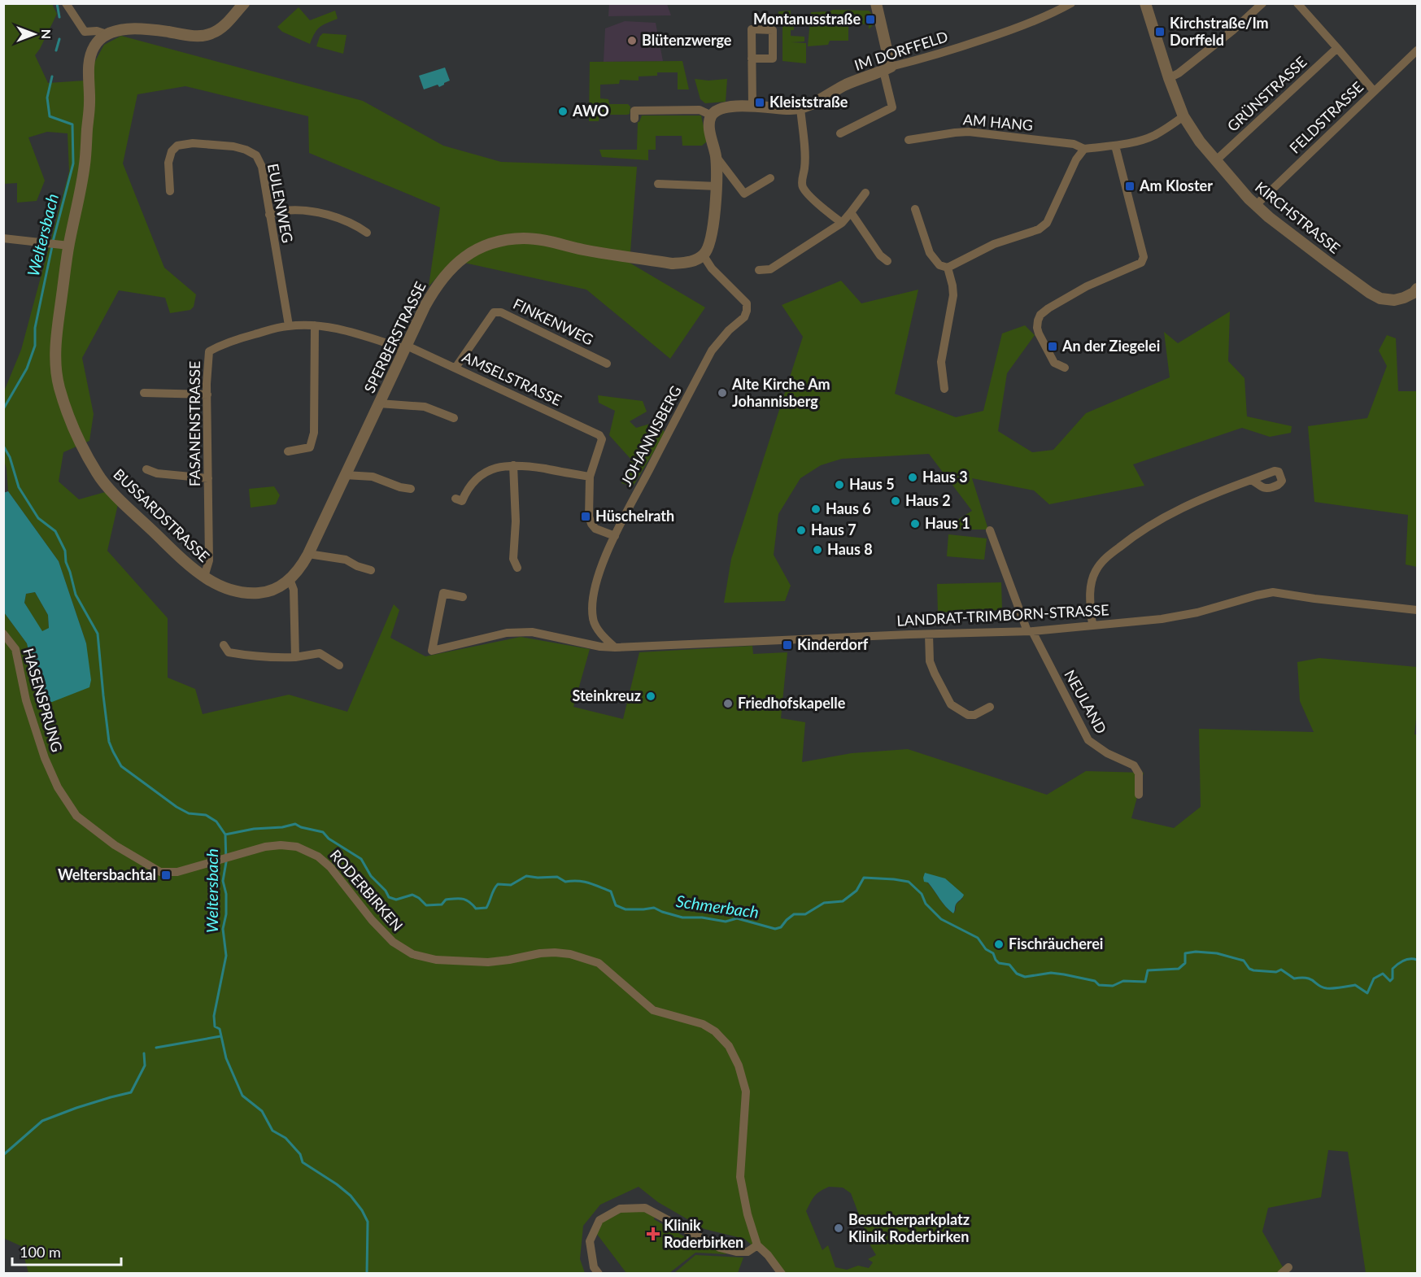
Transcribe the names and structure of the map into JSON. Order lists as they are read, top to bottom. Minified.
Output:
{"streets":{"street":["IM DORFFELD","GRÜNSTRASSE","FELDSTRASSE","AM HANG","EULENWEG","KIRCHSTRASSE","FINKENWEG","SPERBERSTRASSE","AMSELSTRASSE","FASANENSTRASSE","JOHANNISBERG","BUSSARDSTRASSE","LANDRAT-TRIMBORN-STRASSE","HASENSPRUNG","NEULAND","RODERBIRKEN"]},"crossings":[["GRÜNSTRASSE","KIRCHSTRASSE"],["FELDSTRASSE","KIRCHSTRASSE"],["EULENWEG","FASANENSTRASSE"],["FINKENWEG","AMSELSTRASSE"],["SPERBERSTRASSE","AMSELSTRASSE"],["SPERBERSTRASSE","FASANENSTRASSE"],["SPERBERSTRASSE","JOHANNISBERG"],["SPERBERSTRASSE","BUSSARDSTRASSE"],["AMSELSTRASSE","FASANENSTRASSE"],["FASANENSTRASSE","BUSSARDSTRASSE"],["JOHANNISBERG","LANDRAT-TRIMBORN-STRASSE"],["LANDRAT-TRIMBORN-STRASSE","NEULAND"],["HASENSPRUNG","RODERBIRKEN"]],"water":["Weltersbach","Schmerbach"],"places":{"transit":["Montanusstraße","Kirchstraße/Im Dorffeld","Kleiststraße","Am Kloster","An der Ziegelei","Hüschelrath","Kinderdorf","Weltersbachtal"],"other":["Blütenzwerge","AWO","Alte Kirche Am Johannisberg","Haus 3","Haus 5","Haus 2","Haus 6","Haus 1","Haus 7","Haus 8","Steinkreuz","Friedhofskapelle","Fischräucherei","Besucherparkplatz Klinik Roderbirken"],"health":["Klinik Roderbirken"]},"scale_bar":"100 m","north":"right"}
